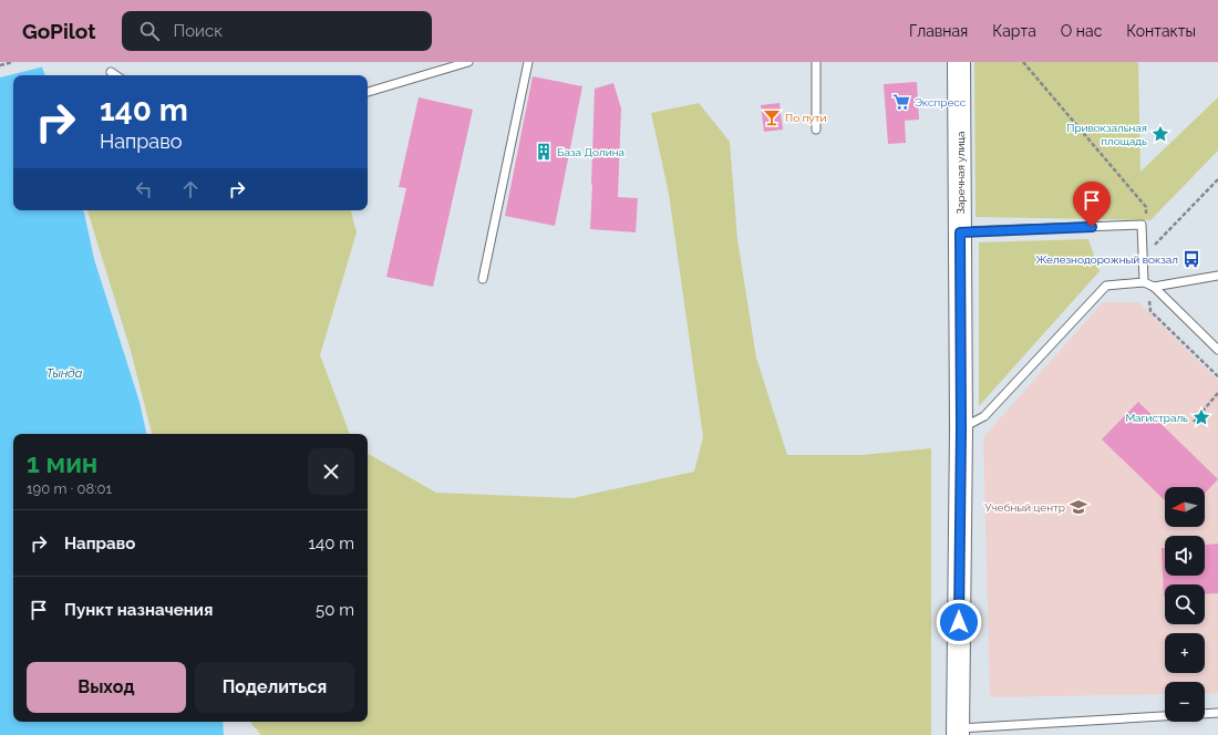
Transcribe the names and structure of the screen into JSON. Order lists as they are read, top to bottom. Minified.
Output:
{"streets":{"street":["Заречная улица"]},"water":["Тында"],"places":{"supermarket":["Экспресс"],"bar":["По пути"],"place":["Привокзальная площадь","Магистраль"],"building":["База Долина"],"bus stop":["Железнодорожный вокзал"],"school or university":["Учебный центр"]},"north":"left","page":{"header":"GoPilot","search":"Поиск","nav":["Главная","Карта","О нас","Контакты"],"turn":["140 m","Направо"],"heading":["1 мин","190 m · 08:01"],"map_buttons":["+","−"],"list":[{"name":"Направо","value":"140 m"},{"name":"Пункт назначения","value":"50 m"}],"buttons":["Выход","Поделиться"]}}
